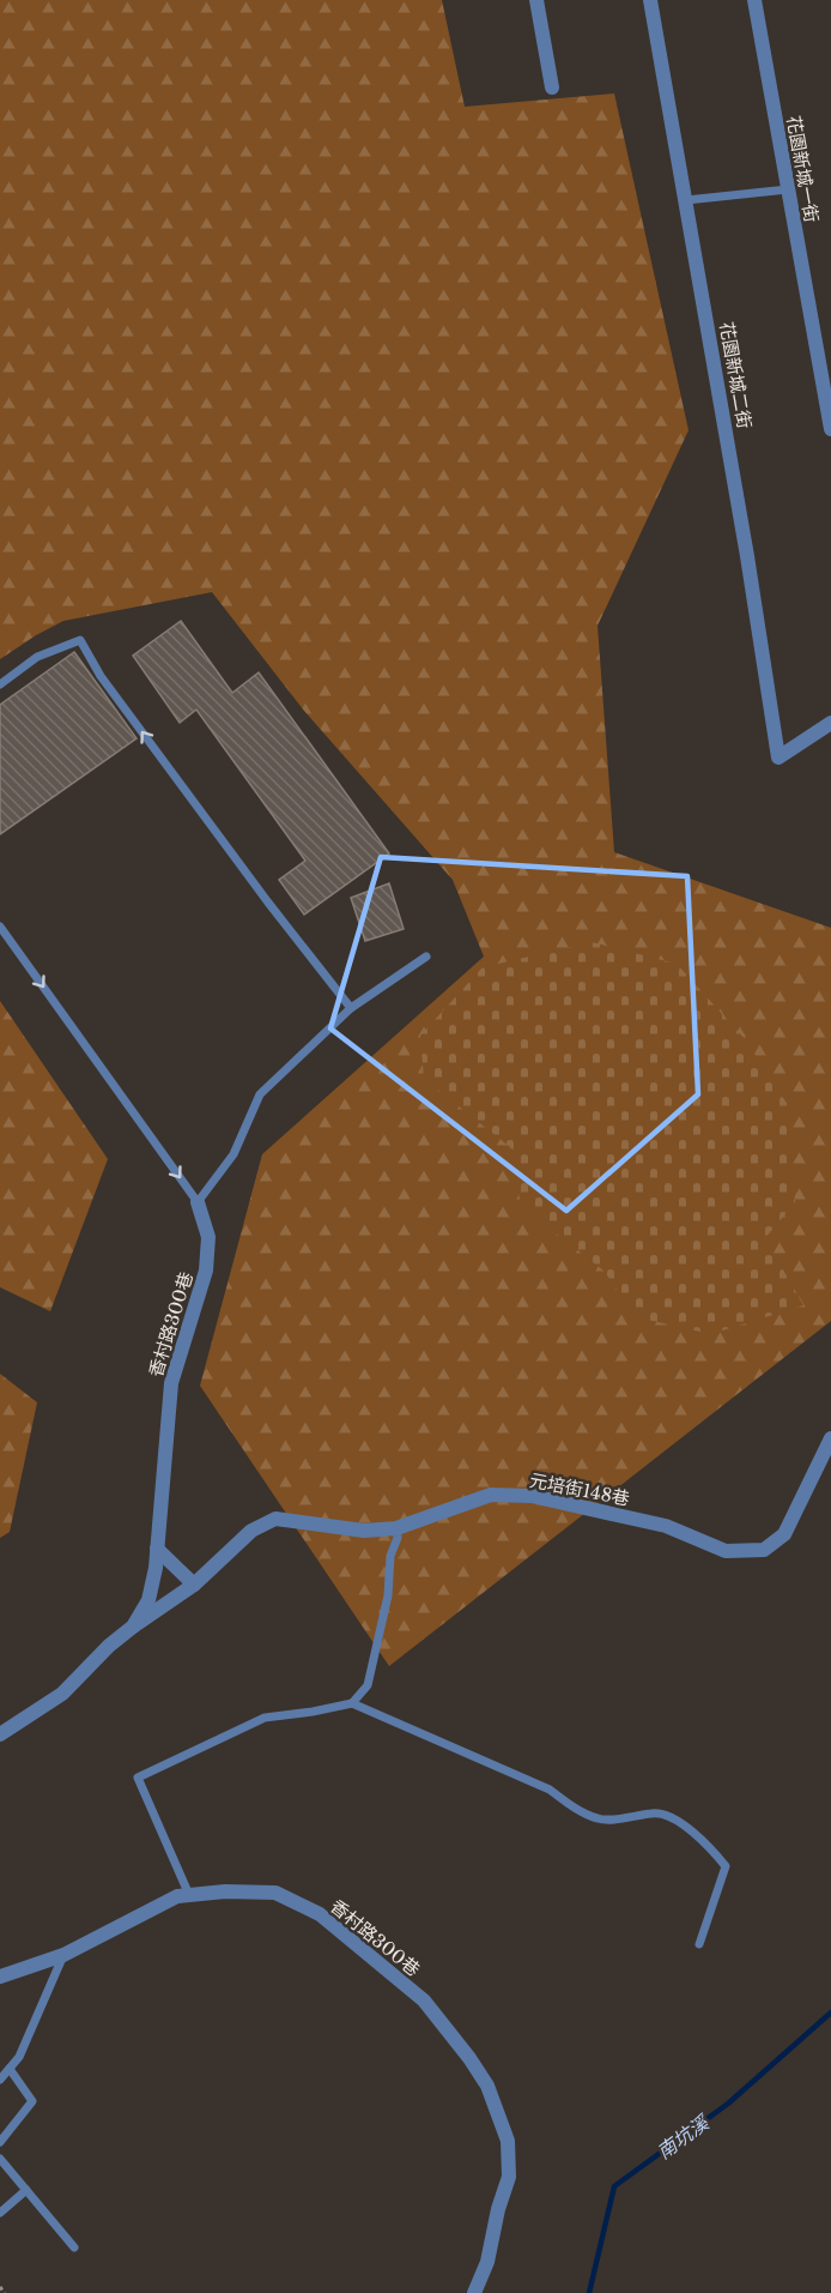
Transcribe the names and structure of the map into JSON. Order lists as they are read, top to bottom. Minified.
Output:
{"streets":{"street":["花園新城一街","花園新城二街","香村路300巷","元培街148巷"]},"crossings":[["香村路300巷","元培街148巷"]],"water":["南坑溪"]}
